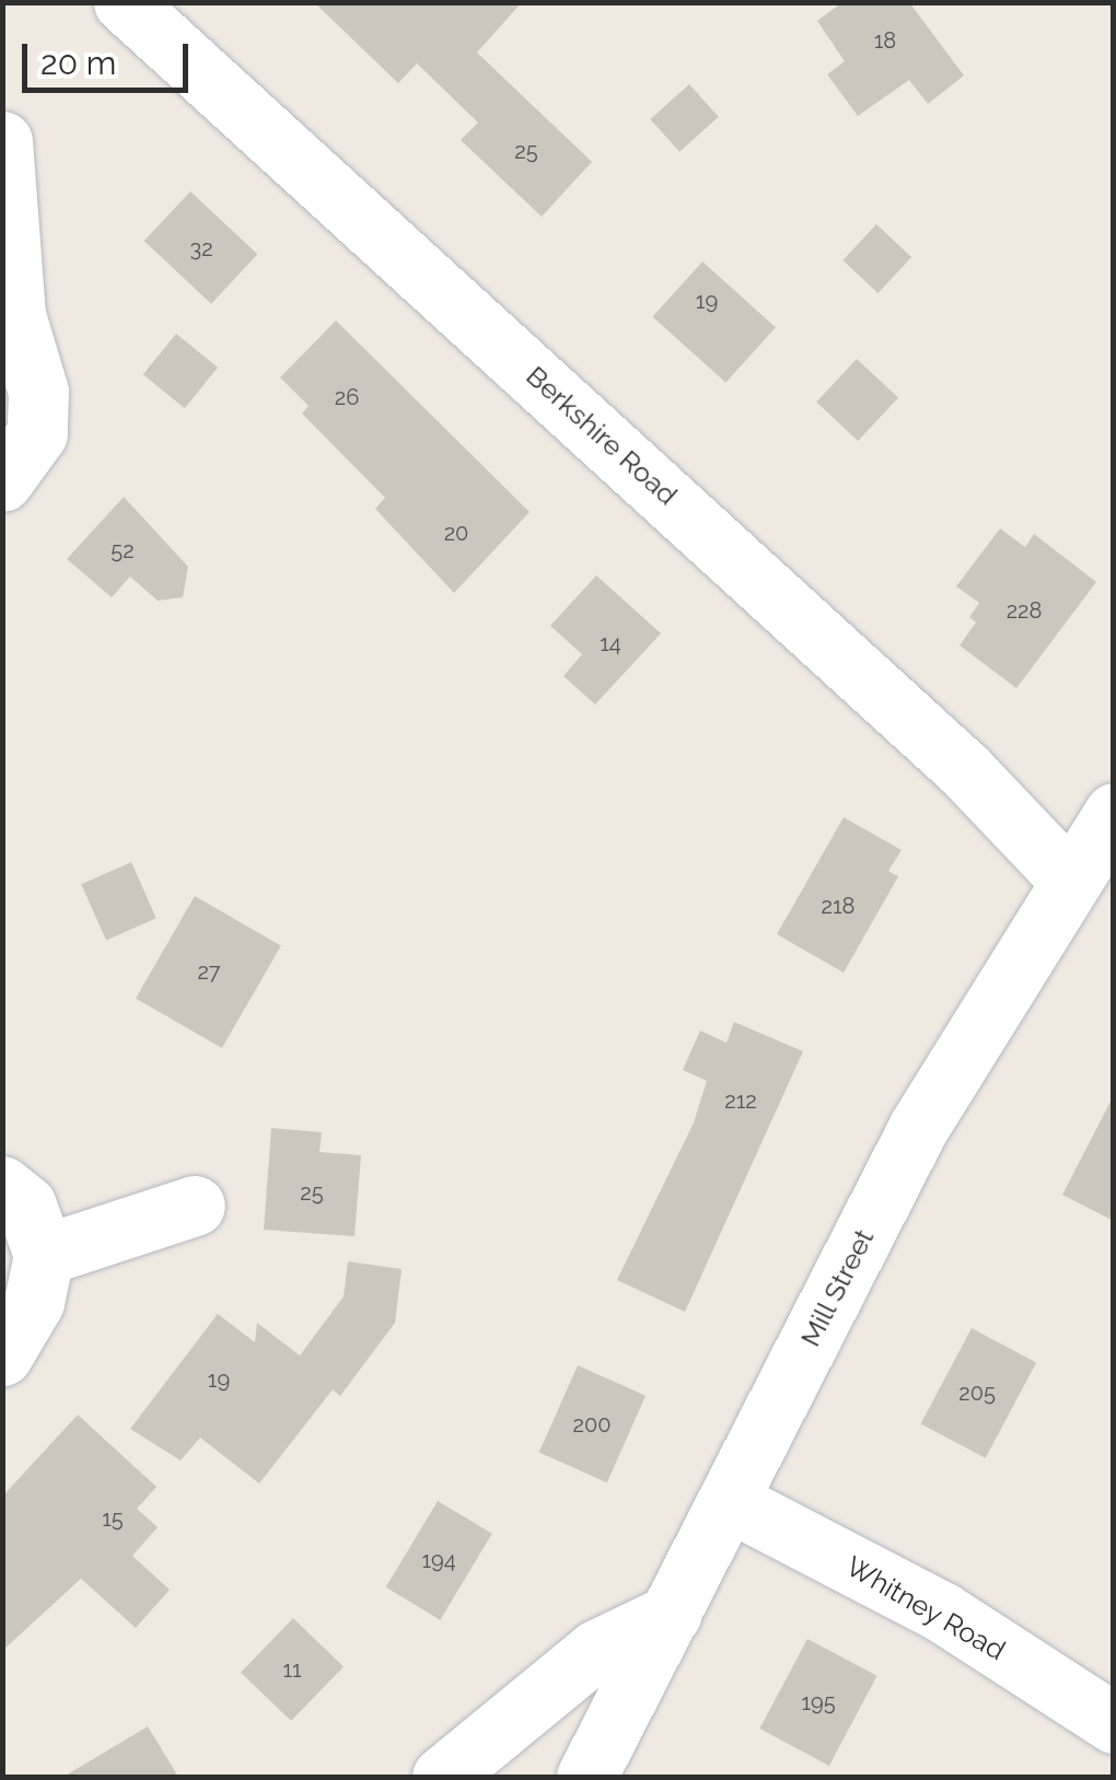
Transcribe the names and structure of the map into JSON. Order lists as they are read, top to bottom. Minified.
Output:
{"streets":{"street":["Berkshire Road","Mill Street","Whitney Road"]},"crossings":[["Berkshire Road","Mill Street"],["Mill Street","Whitney Road"]],"house_numbers":["18","25","32","19","26","20","52","228","14","218","27","212","25","19","205","200","15","194","11","195"],"scale_bar":"20 m"}
